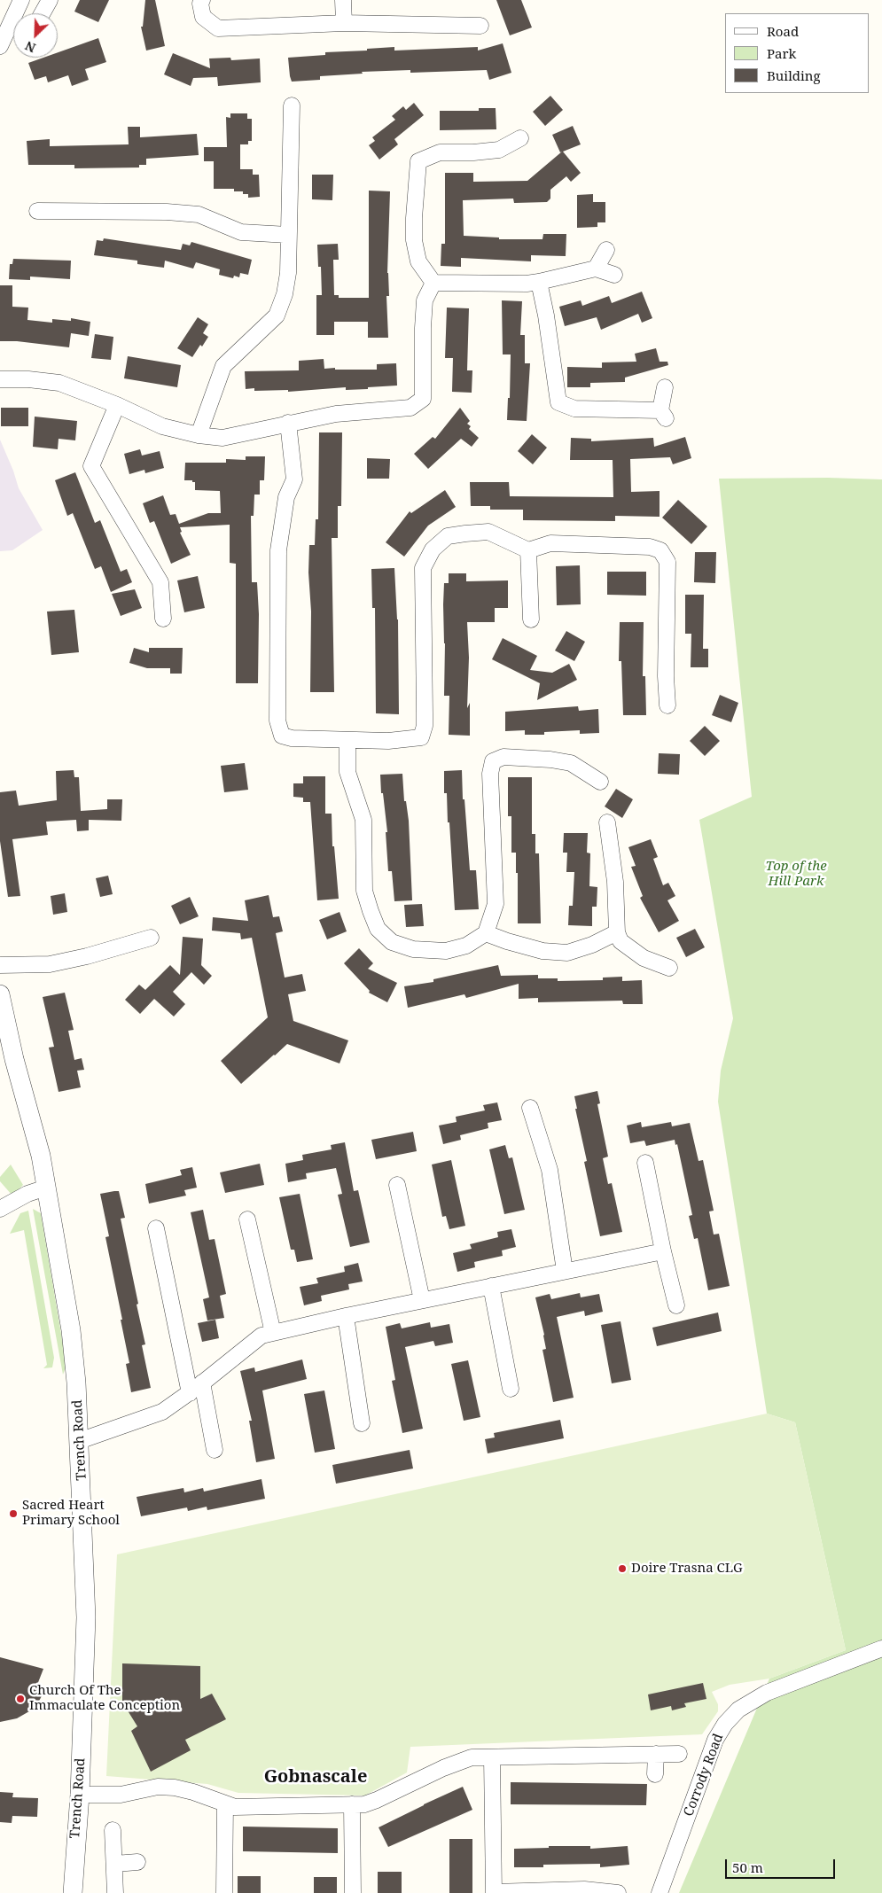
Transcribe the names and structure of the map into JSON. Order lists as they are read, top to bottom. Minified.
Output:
{"streets":{"street":["Trench Road","Corrody Road"]},"districts":["Gobnascale"],"parks":["Top of the Hill Park"],"places":["Sacred Heart Primary School","Doire Trasna CLG","Church Of The Immaculate Conception"],"legend":["Road","Park","Building"],"scale_bar":"50 m","north":"bottom left"}
